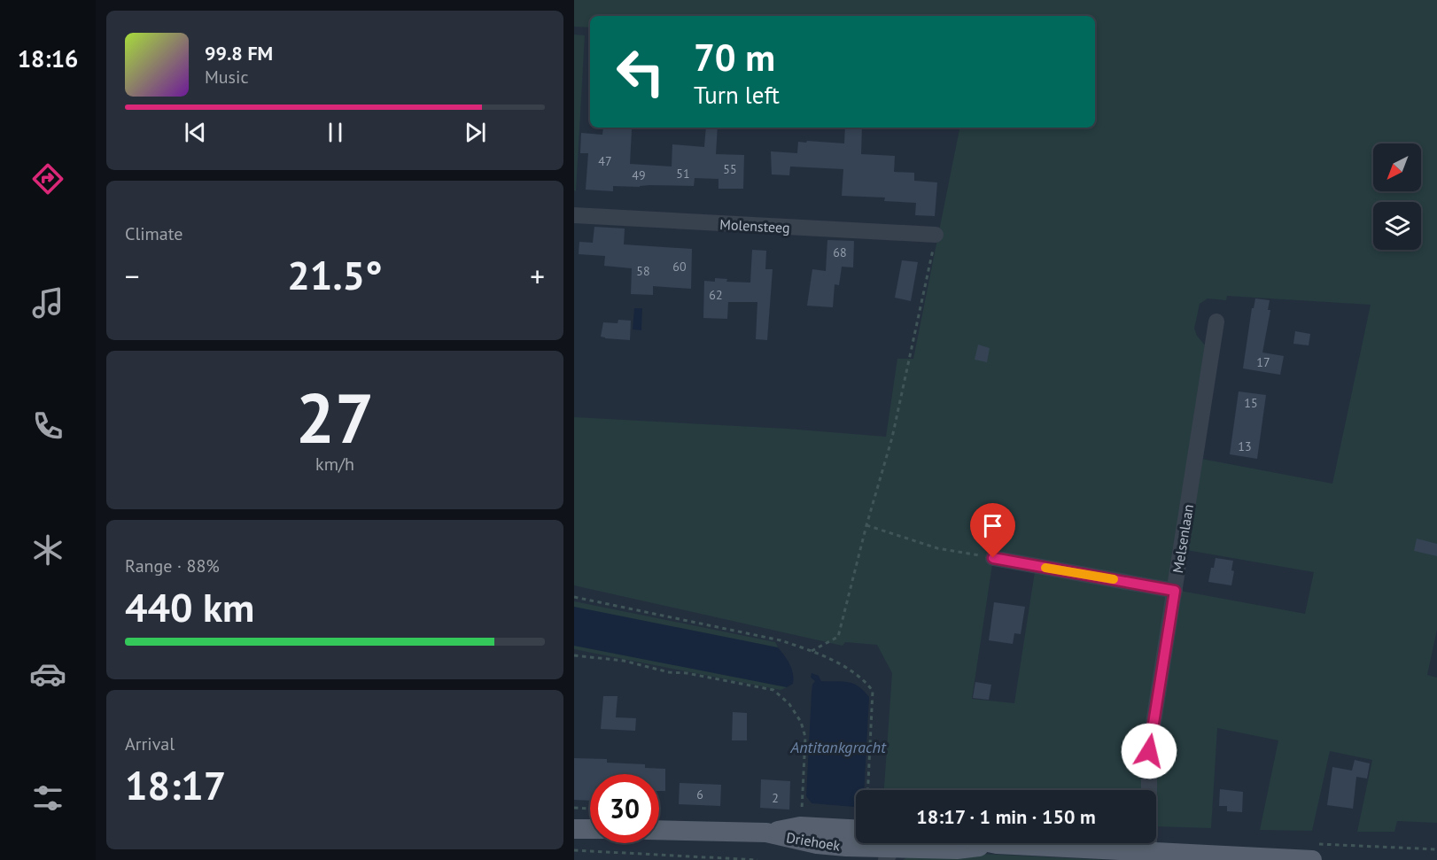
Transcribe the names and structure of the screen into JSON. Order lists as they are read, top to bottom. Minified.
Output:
{"streets":{"main road":["Driehoek"],"street":["Molensteeg","Melsenlaan"]},"water":["Antitankgracht"],"house_numbers":["47","55","51","49","68","60","58","62","17","15","13","6","2"],"north":"bottom left","page":{"tabs":"18:16","turn":["70 m","Turn left"],"song":["99.8 FM","Music"],"tile":["Climate",["27","km/h"],["Range · 88%","440 km"],["Arrival","18:17"]],"heat":["−","21.5°","+"],"limit":"30","trip":"18:17 · 1 min · 150 m"}}
